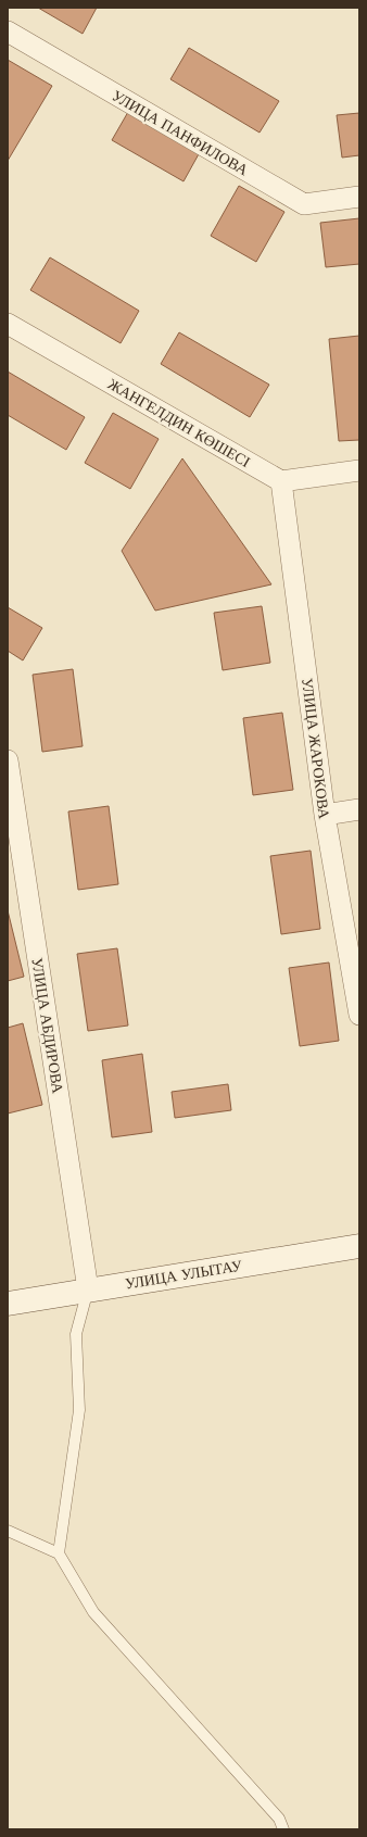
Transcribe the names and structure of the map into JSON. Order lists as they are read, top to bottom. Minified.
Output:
{"streets":{"street":["УЛИЦА ПАНФИЛОВА","ЖАНГЕЛДИН КӨШЕСІ","УЛИЦА ЖАРОКОВА","УЛИЦА АБДИРОВА","УЛИЦА УЛЫТАУ"]},"crossings":[["ЖАНГЕЛДИН КӨШЕСІ","УЛИЦА ЖАРОКОВА"],["УЛИЦА АБДИРОВА","УЛИЦА УЛЫТАУ"]]}
